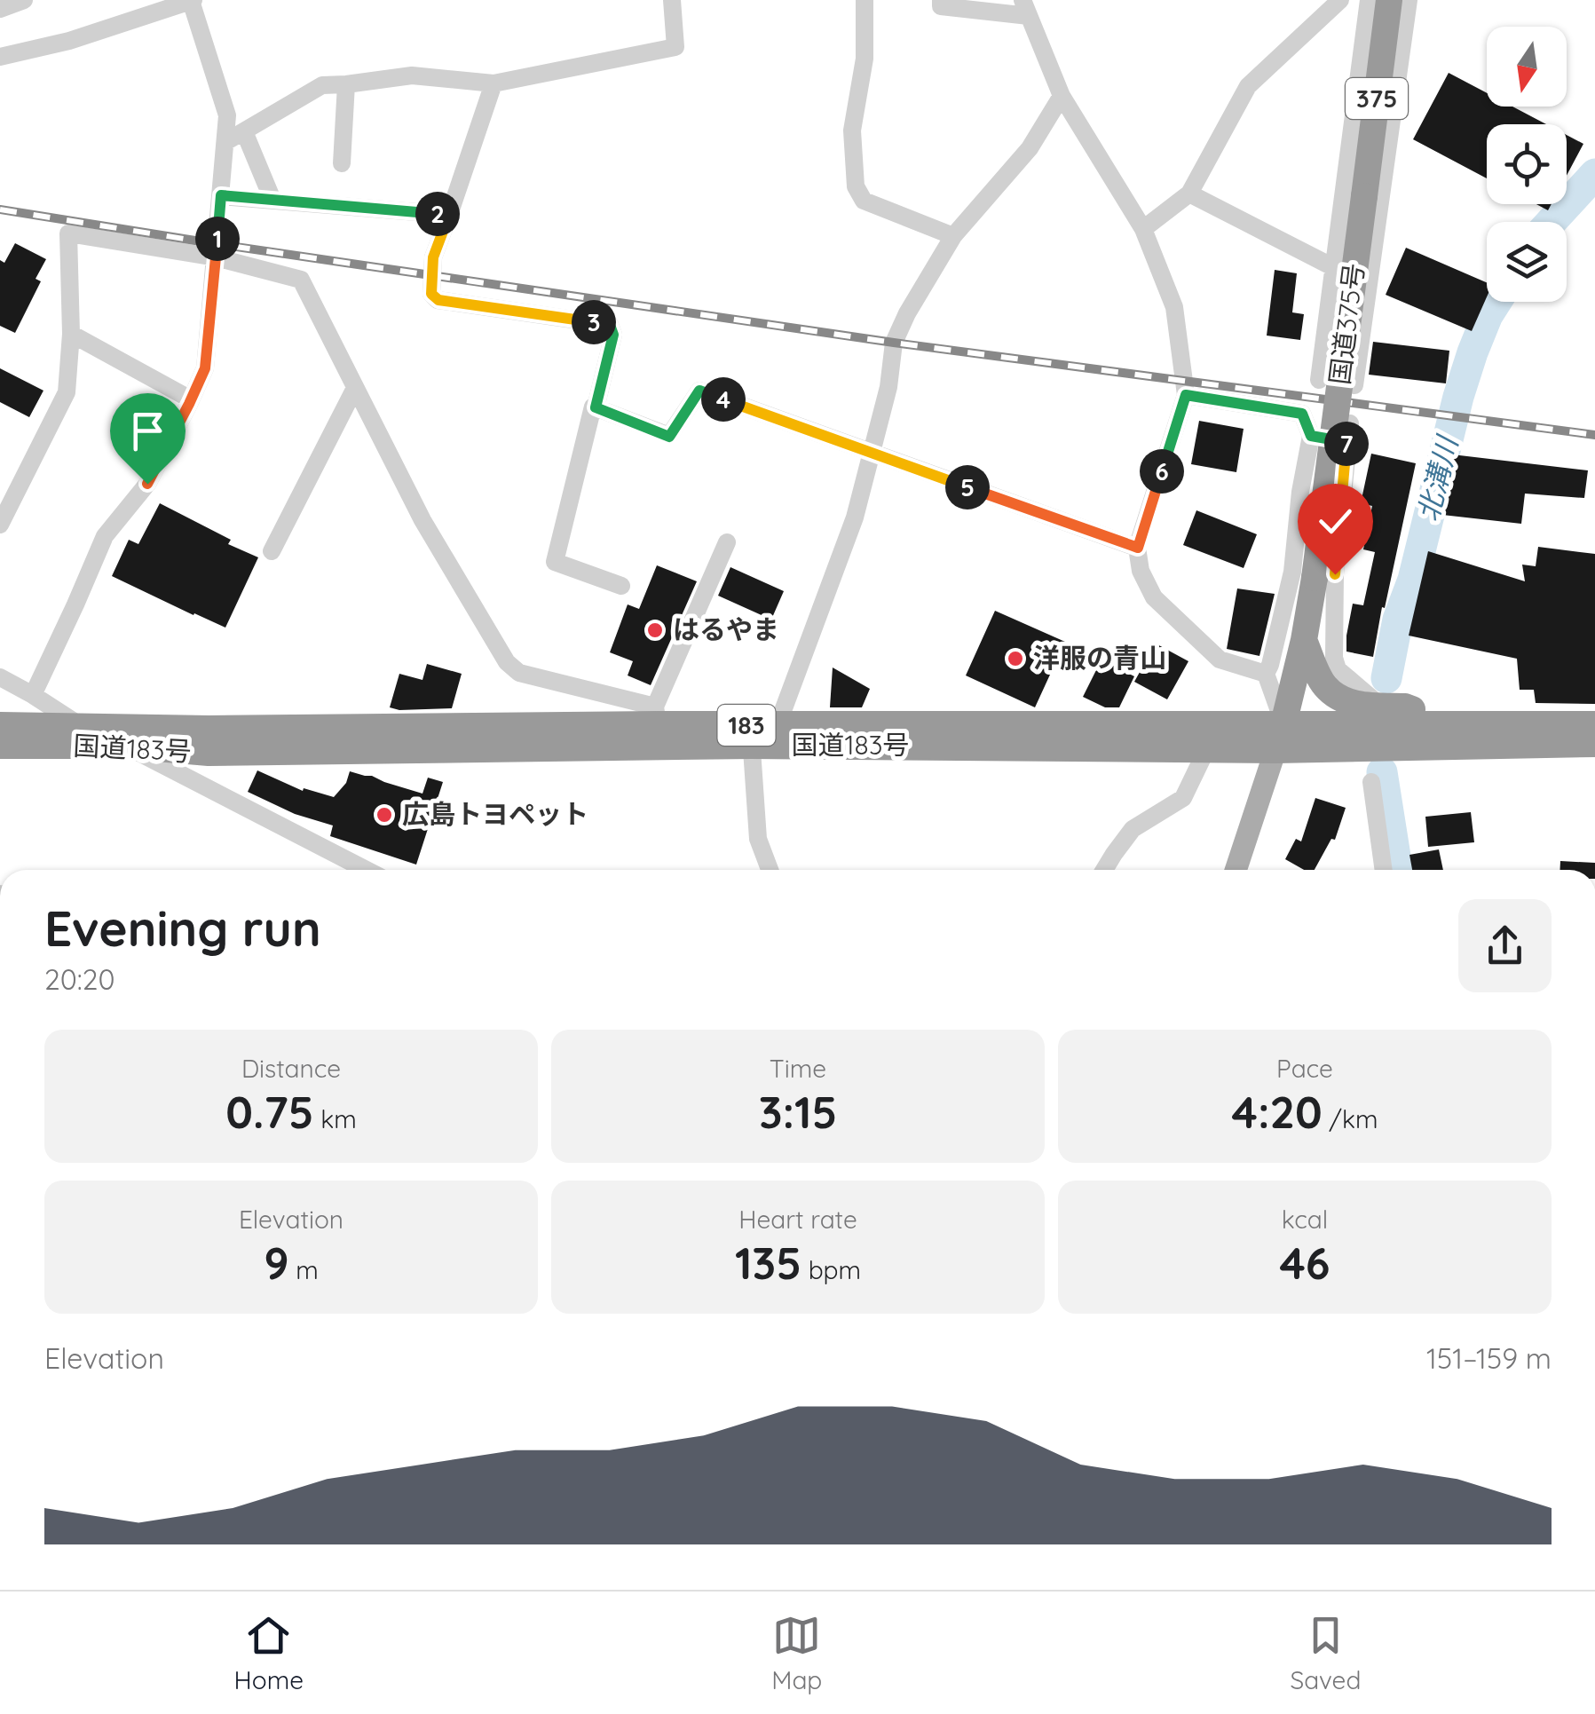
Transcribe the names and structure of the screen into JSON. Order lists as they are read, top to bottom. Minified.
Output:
{"streets":{"highway":["375","国道375号","183","国道183号"]},"crossings":[["国道375号","国道183号"]],"water":["北溝川"],"places":["はるやま","洋服の青山","広島トヨペット"],"north":"bottom","page":{"pins":["2","1","3","4","7","6","5"],"heading":["Evening run","20:20"],"stats":[["Distance","0.75 km"],["Time","3:15"],["Pace","4:20 /km"],["Elevation","9 m"],["Heart rate","135 bpm"],["kcal","46"]],"chart":["Elevation","151–159 m"],"tabs":["Home","Map","Saved"]}}
